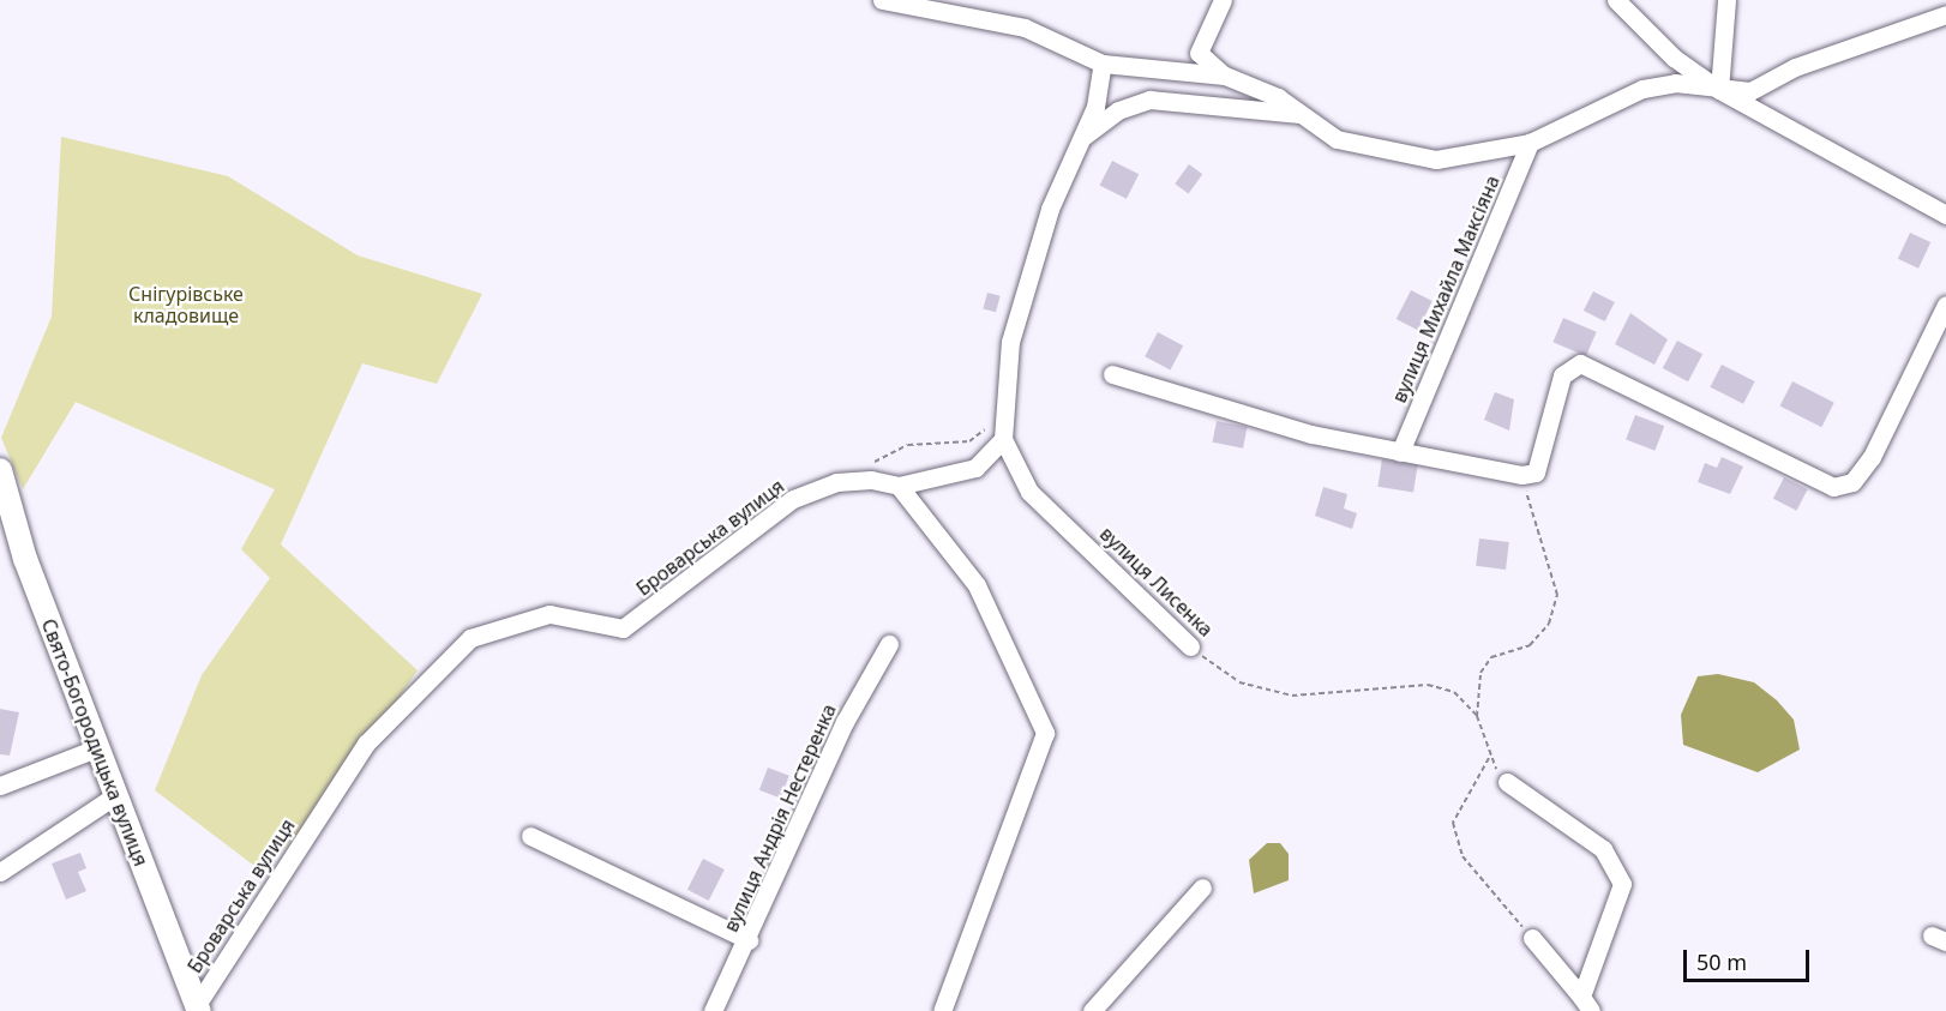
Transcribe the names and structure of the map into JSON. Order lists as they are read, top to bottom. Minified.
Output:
{"streets":{"street":["вулиця Михайла Максіяна","Броварська вулиця","вулиця Лисенка","Свято-Богородицька вулиця","вулиця Андрія Нестеренка"]},"crossings":[["Броварська вулиця","вулиця Лисенка"],["Броварська вулиця","Свято-Богородицька вулиця"]],"parks":["Снігурівське кладовище"],"scale_bar":"50 m"}
